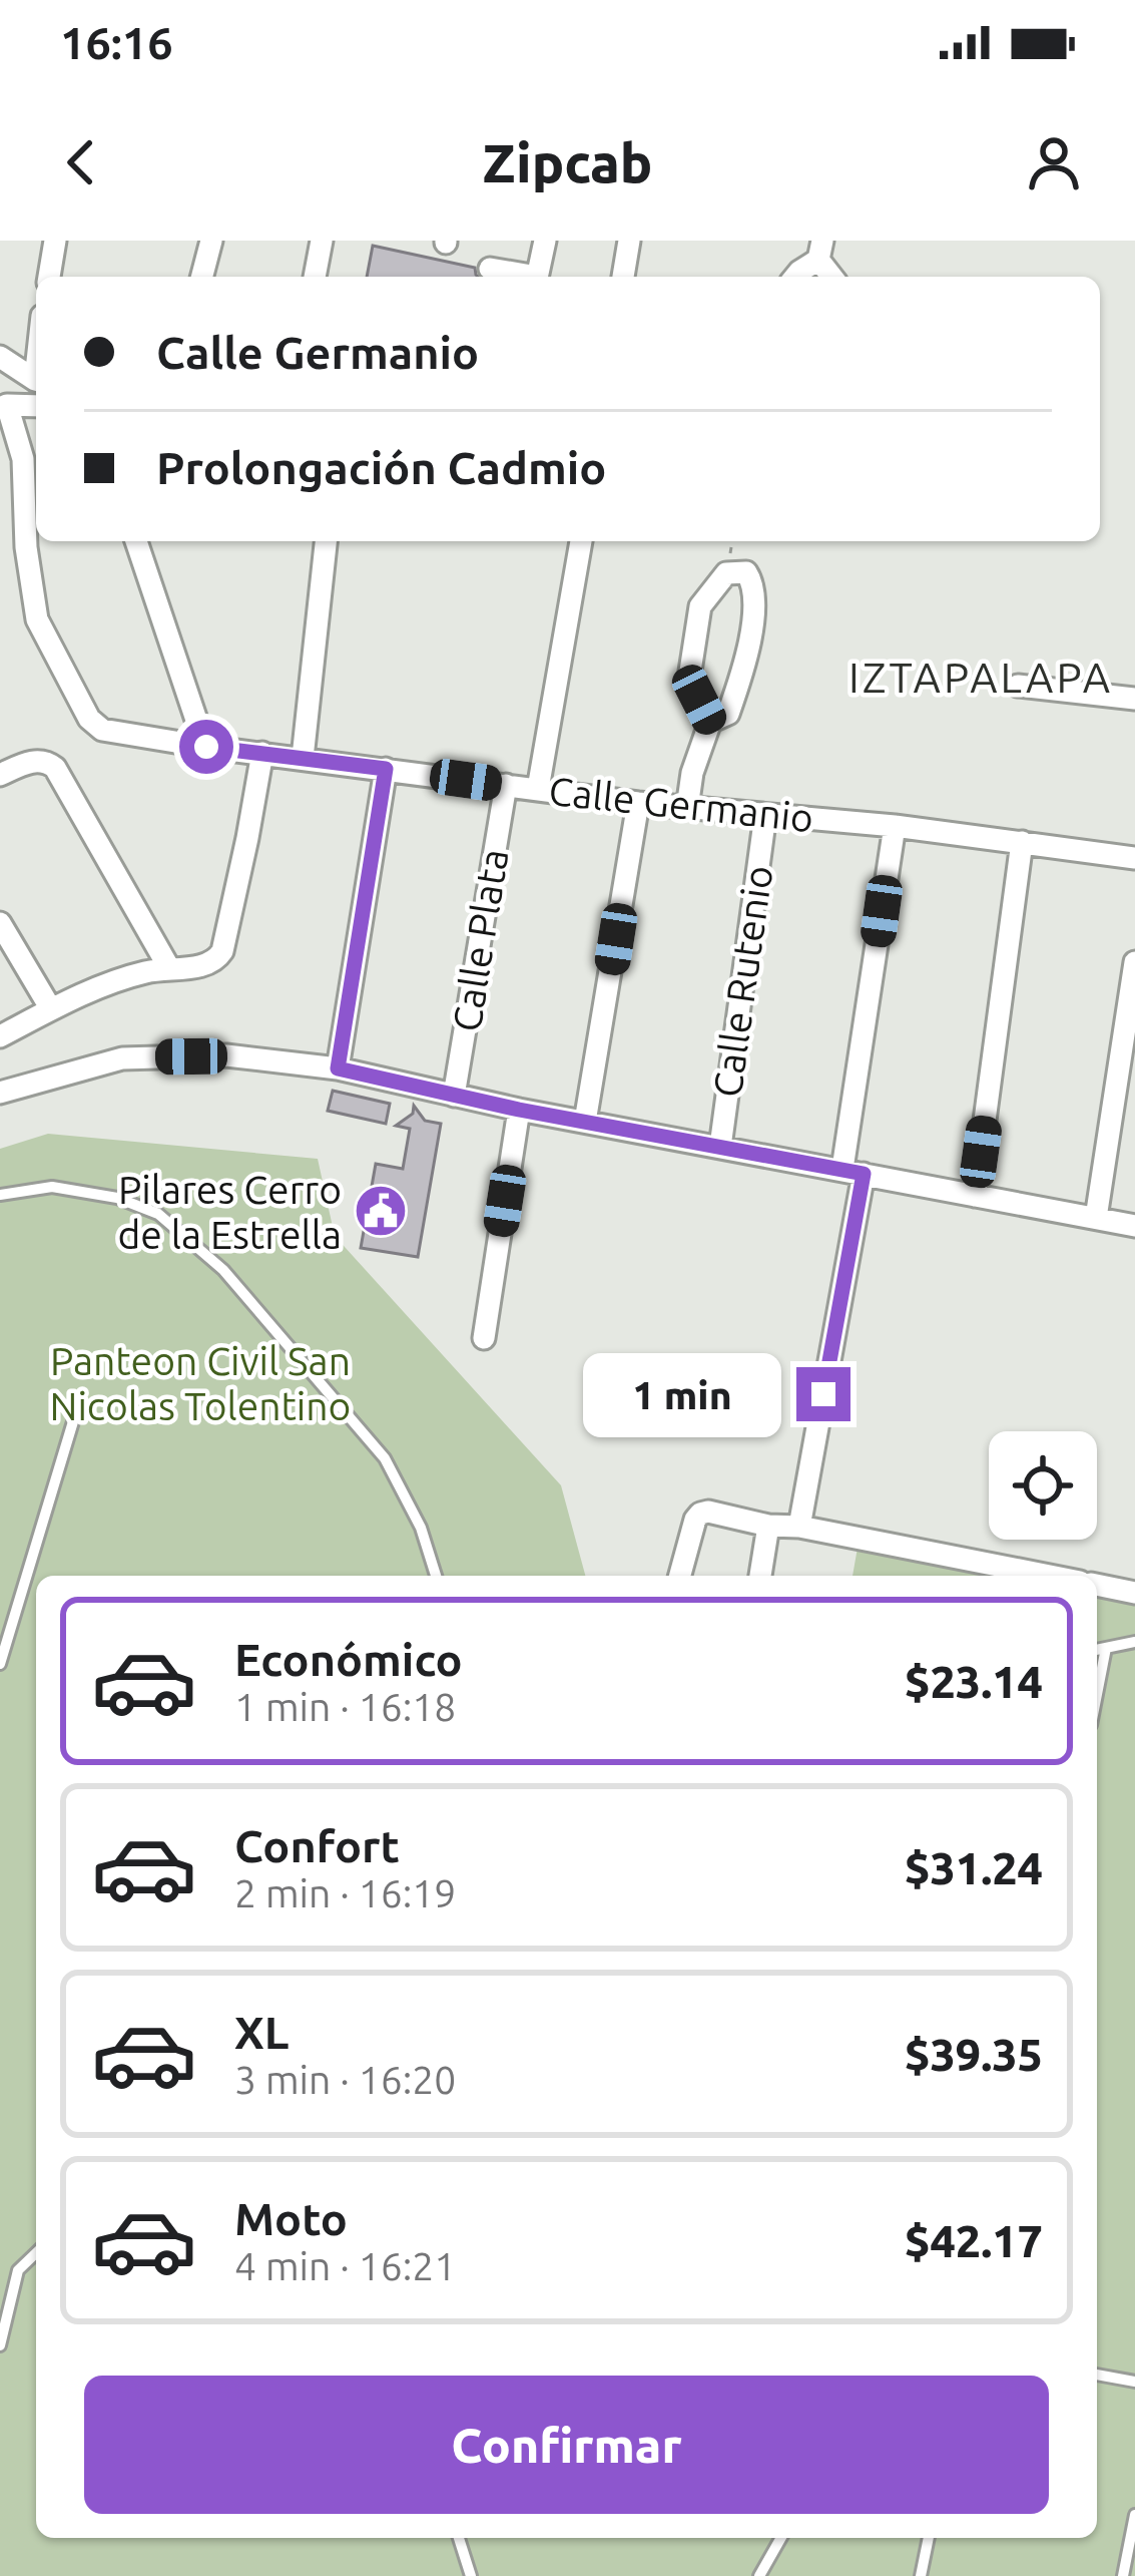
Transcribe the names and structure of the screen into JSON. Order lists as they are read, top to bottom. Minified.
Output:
{"streets":{"street":["Calle Germanio","Calle Plata","Calle Rutenio"]},"crossings":[["Calle Germanio","Calle Plata"],["Calle Germanio","Calle Rutenio"]],"districts":["IZTAPALAPA"],"parks":["Panteon Civil San Nicolas Tolentino"],"places":{"public building":["Pilares Cerro de la Estrella"]},"page":{"status":"16:16","header":"Zipcab","banner":["Calle Germanio","Prolongación Cadmio"],"bubble":"1 min","list":[{"name":"Económico","note":"1 min · 16:18","value":"$23.14"},{"name":"Confort","note":"2 min · 16:19","value":"$31.24"},{"name":"XL","note":"3 min · 16:20","value":"$39.35"},{"name":"Moto","note":"4 min · 16:21","value":"$42.17"}],"buttons":"Confirmar"}}
